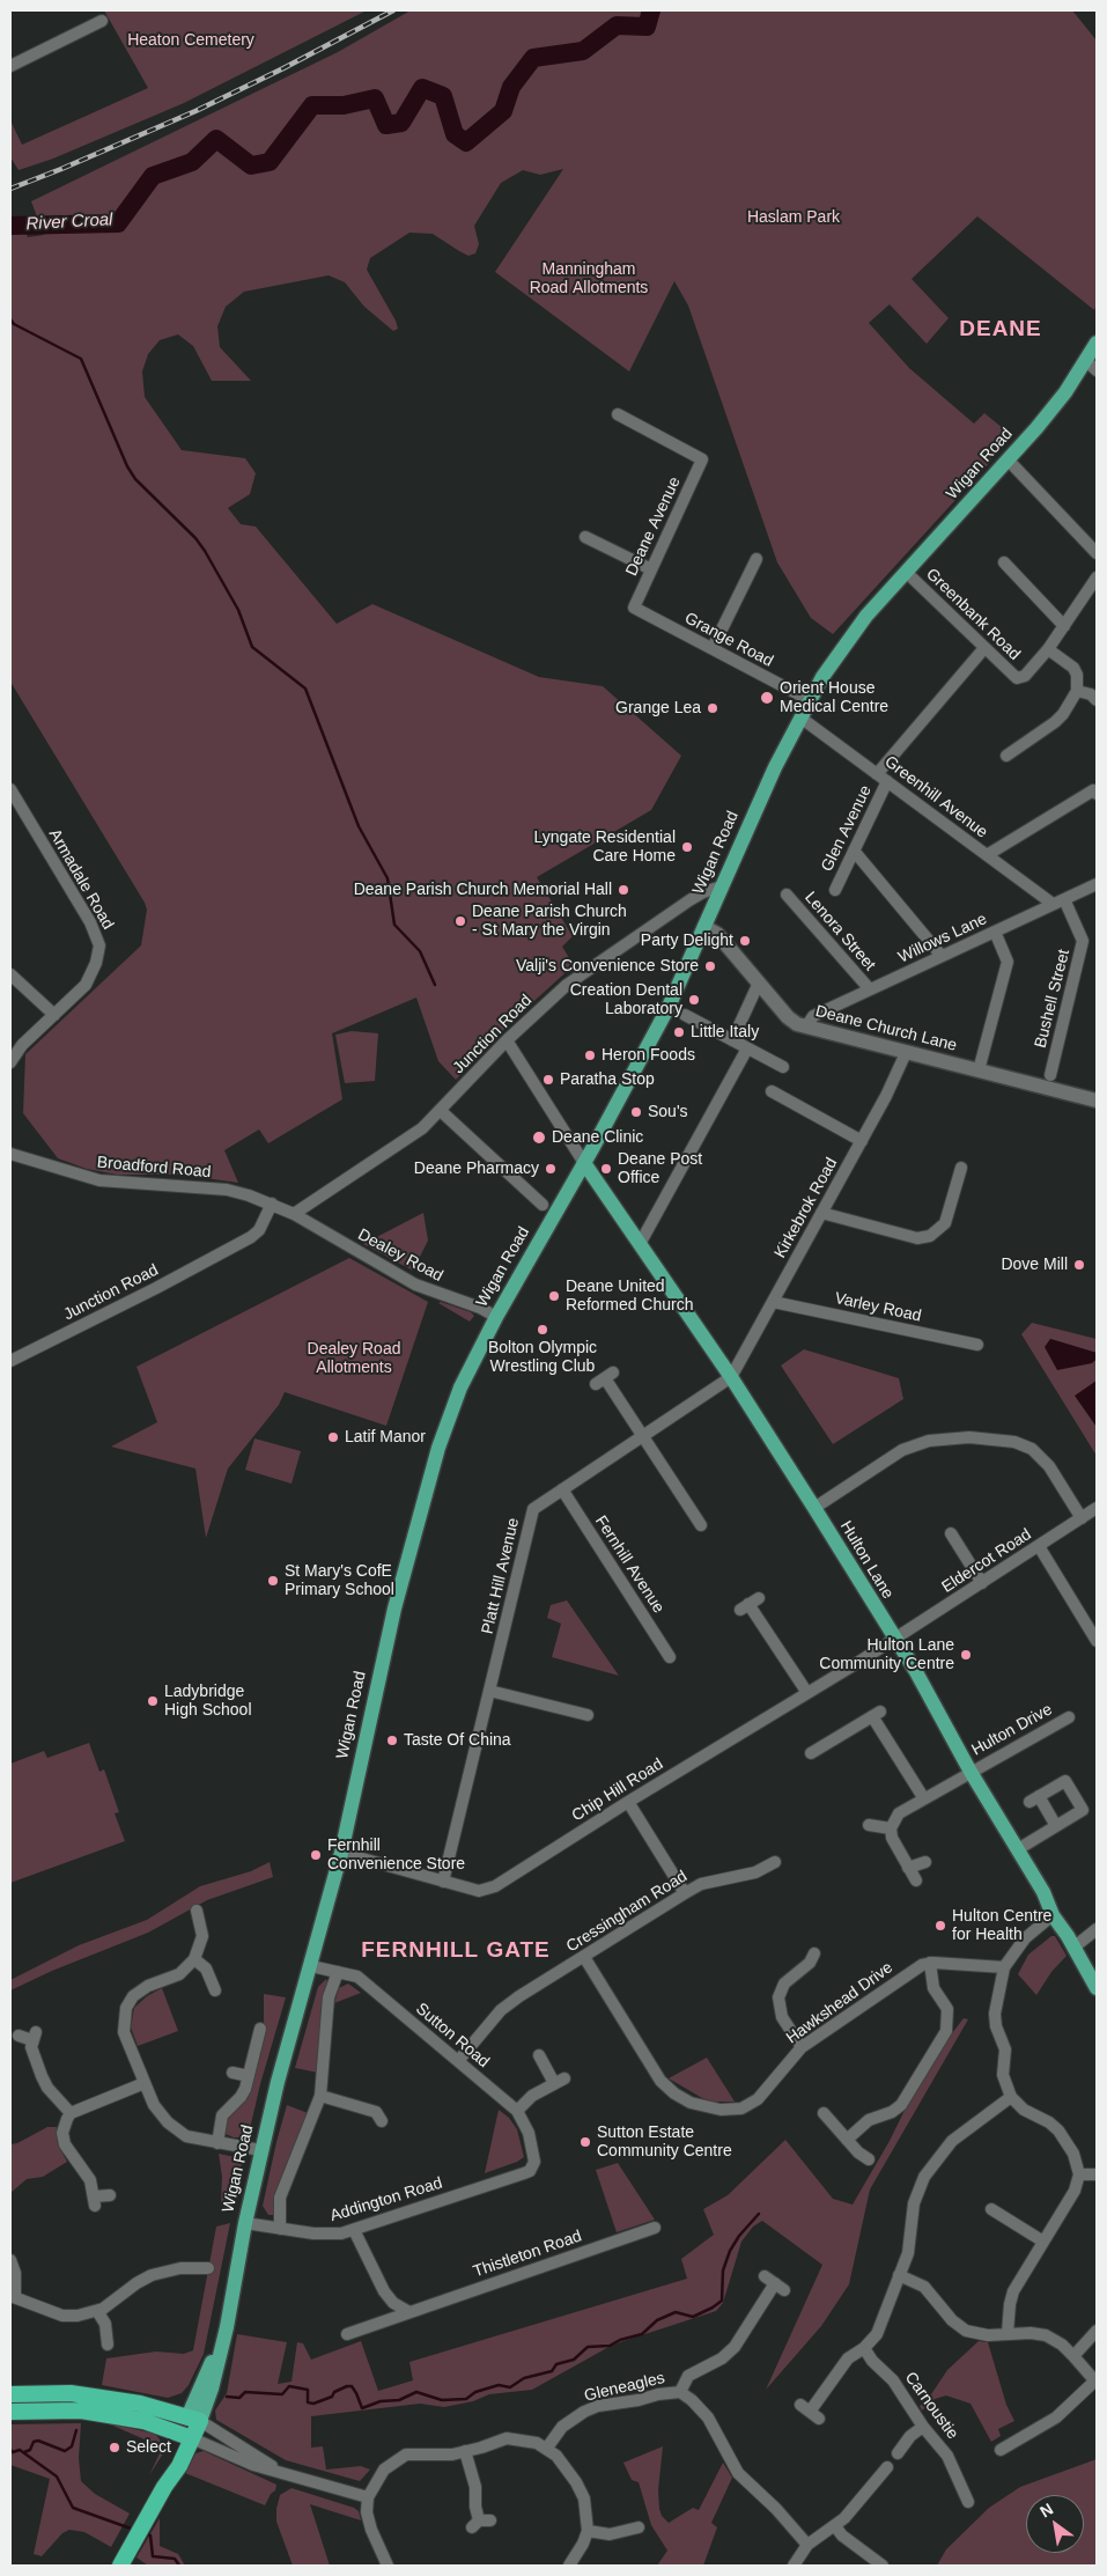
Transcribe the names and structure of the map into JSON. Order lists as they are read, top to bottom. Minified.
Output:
{"streets":{"highway":["Wigan Road"],"main road":["Hulton Lane"],"street":["Deane Avenue","Greenbank Road","Grange Road","Greenhill Avenue","Glen Avenue","Armadale Road","Lenora Street","Willows Lane","Bushell Street","Deane Church Lane","Junction Road","Broadford Road","Kirkebrok Road","Dealey Road","Varley Road","Eldercot Road","Fernhill Avenue","Platt Hill Avenue","Hulton Drive","Chip Hill Road","Cressingham Road","Hawkshead Drive","Sutton Road","Addington Road","Thistleton Road","Gleneagles","Carnoustie"]},"crossings":[["Wigan Road","Greenbank Road"],["Wigan Road","Grange Road"],["Wigan Road","Greenhill Avenue"],["Wigan Road","Deane Church Lane"],["Wigan Road","Junction Road"],["Wigan Road","Dealey Road"],["Wigan Road","Hulton Lane"],["Wigan Road","Chip Hill Road"],["Wigan Road","Sutton Road"],["Wigan Road","Addington Road"],["Deane Avenue","Grange Road"],["Greenbank Road","Glen Avenue"],["Greenhill Avenue","Glen Avenue"],["Greenhill Avenue","Willows Lane"],["Greenhill Avenue","Bushell Street"],["Lenora Street","Willows Lane"],["Willows Lane","Bushell Street"],["Willows Lane","Deane Church Lane"],["Deane Church Lane","Kirkebrok Road"],["Junction Road","Broadford Road"],["Junction Road","Dealey Road"],["Broadford Road","Dealey Road"],["Kirkebrok Road","Varley Road"],["Kirkebrok Road","Hulton Lane"],["Kirkebrok Road","Platt Hill Avenue"],["Hulton Lane","Eldercot Road"],["Hulton Lane","Platt Hill Avenue"],["Hulton Lane","Hulton Drive"],["Hulton Lane","Chip Hill Road"],["Eldercot Road","Chip Hill Road"],["Fernhill Avenue","Platt Hill Avenue"],["Platt Hill Avenue","Chip Hill Road"],["Cressingham Road","Hawkshead Drive"],["Cressingham Road","Sutton Road"],["Sutton Road","Addington Road"]],"districts":["DEANE","FERNHILL GATE"],"water":["River Croal"],"parks":["Heaton Cemetery","Haslam Park","Manningham Road Allotments","Dealey Road Allotments"],"places":["Orient House Medical Centre","Grange Lea","Lyngate Residential Care Home","Deane Parish Church Memorial Hall","Deane Parish Church - St Mary the Virgin","Party Delight","Valji's Convenience Store","Creation Dental Laboratory","Little Italy","Heron Foods","Paratha Stop","Sou's","Deane Clinic","Deane Pharmacy","Deane Post Office","Dove Mill","Deane United Reformed Church","Bolton Olympic Wrestling Club","Latif Manor","St Mary's CofE Primary School","Hulton Lane Community Centre","Ladybridge High School","Taste Of China","Fernhill Convenience Store","Hulton Centre for Health","Sutton Estate Community Centre","Select"],"north":"top left"}
